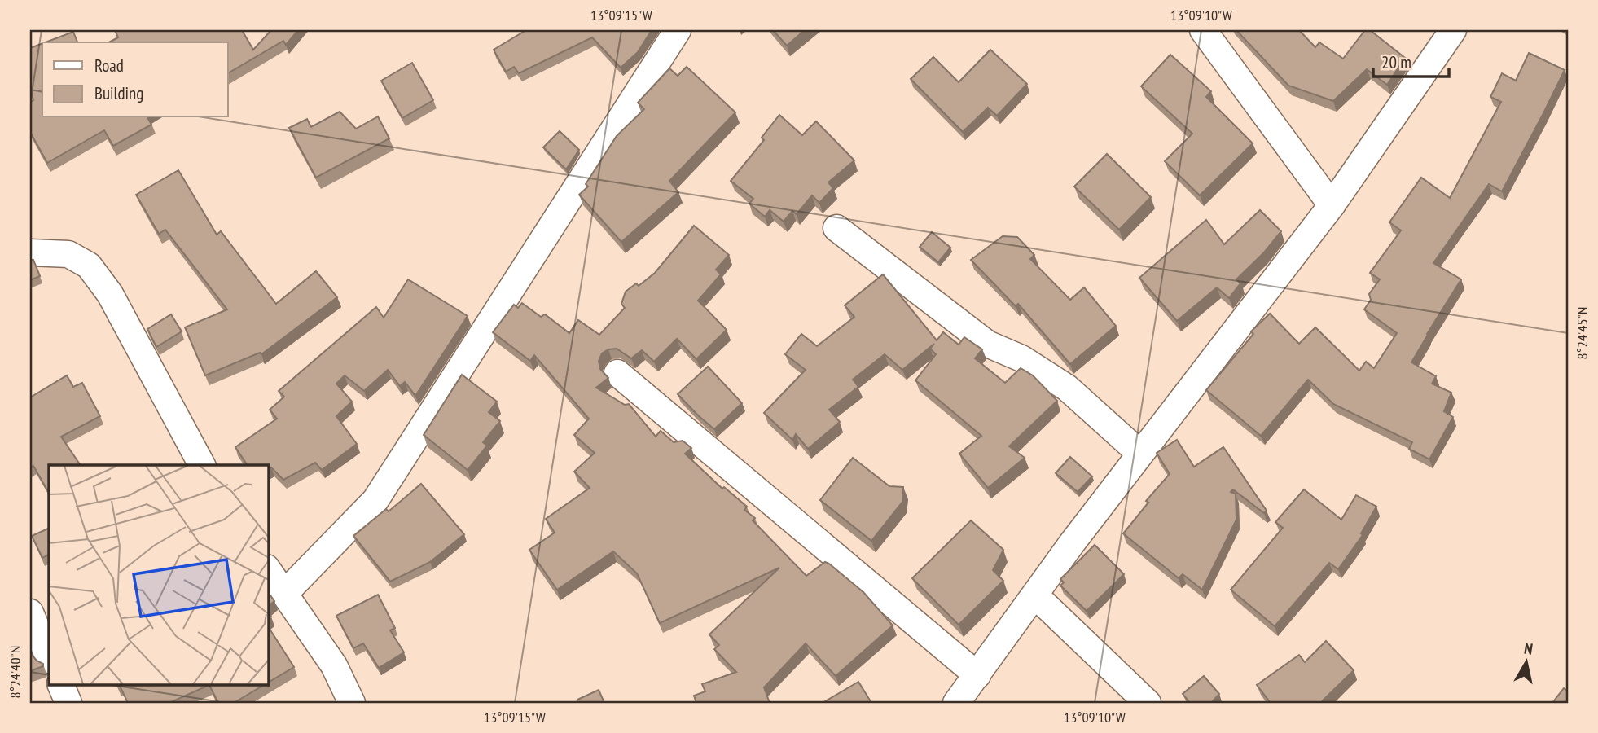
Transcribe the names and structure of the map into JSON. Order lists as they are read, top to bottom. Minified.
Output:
{"legend":["Road","Building"],"scale_bar":"20 m","north":"top","coordinates":["13°09'15\"W","13°09'10\"W","8°24'45\"N","8°24'40\"N"]}
